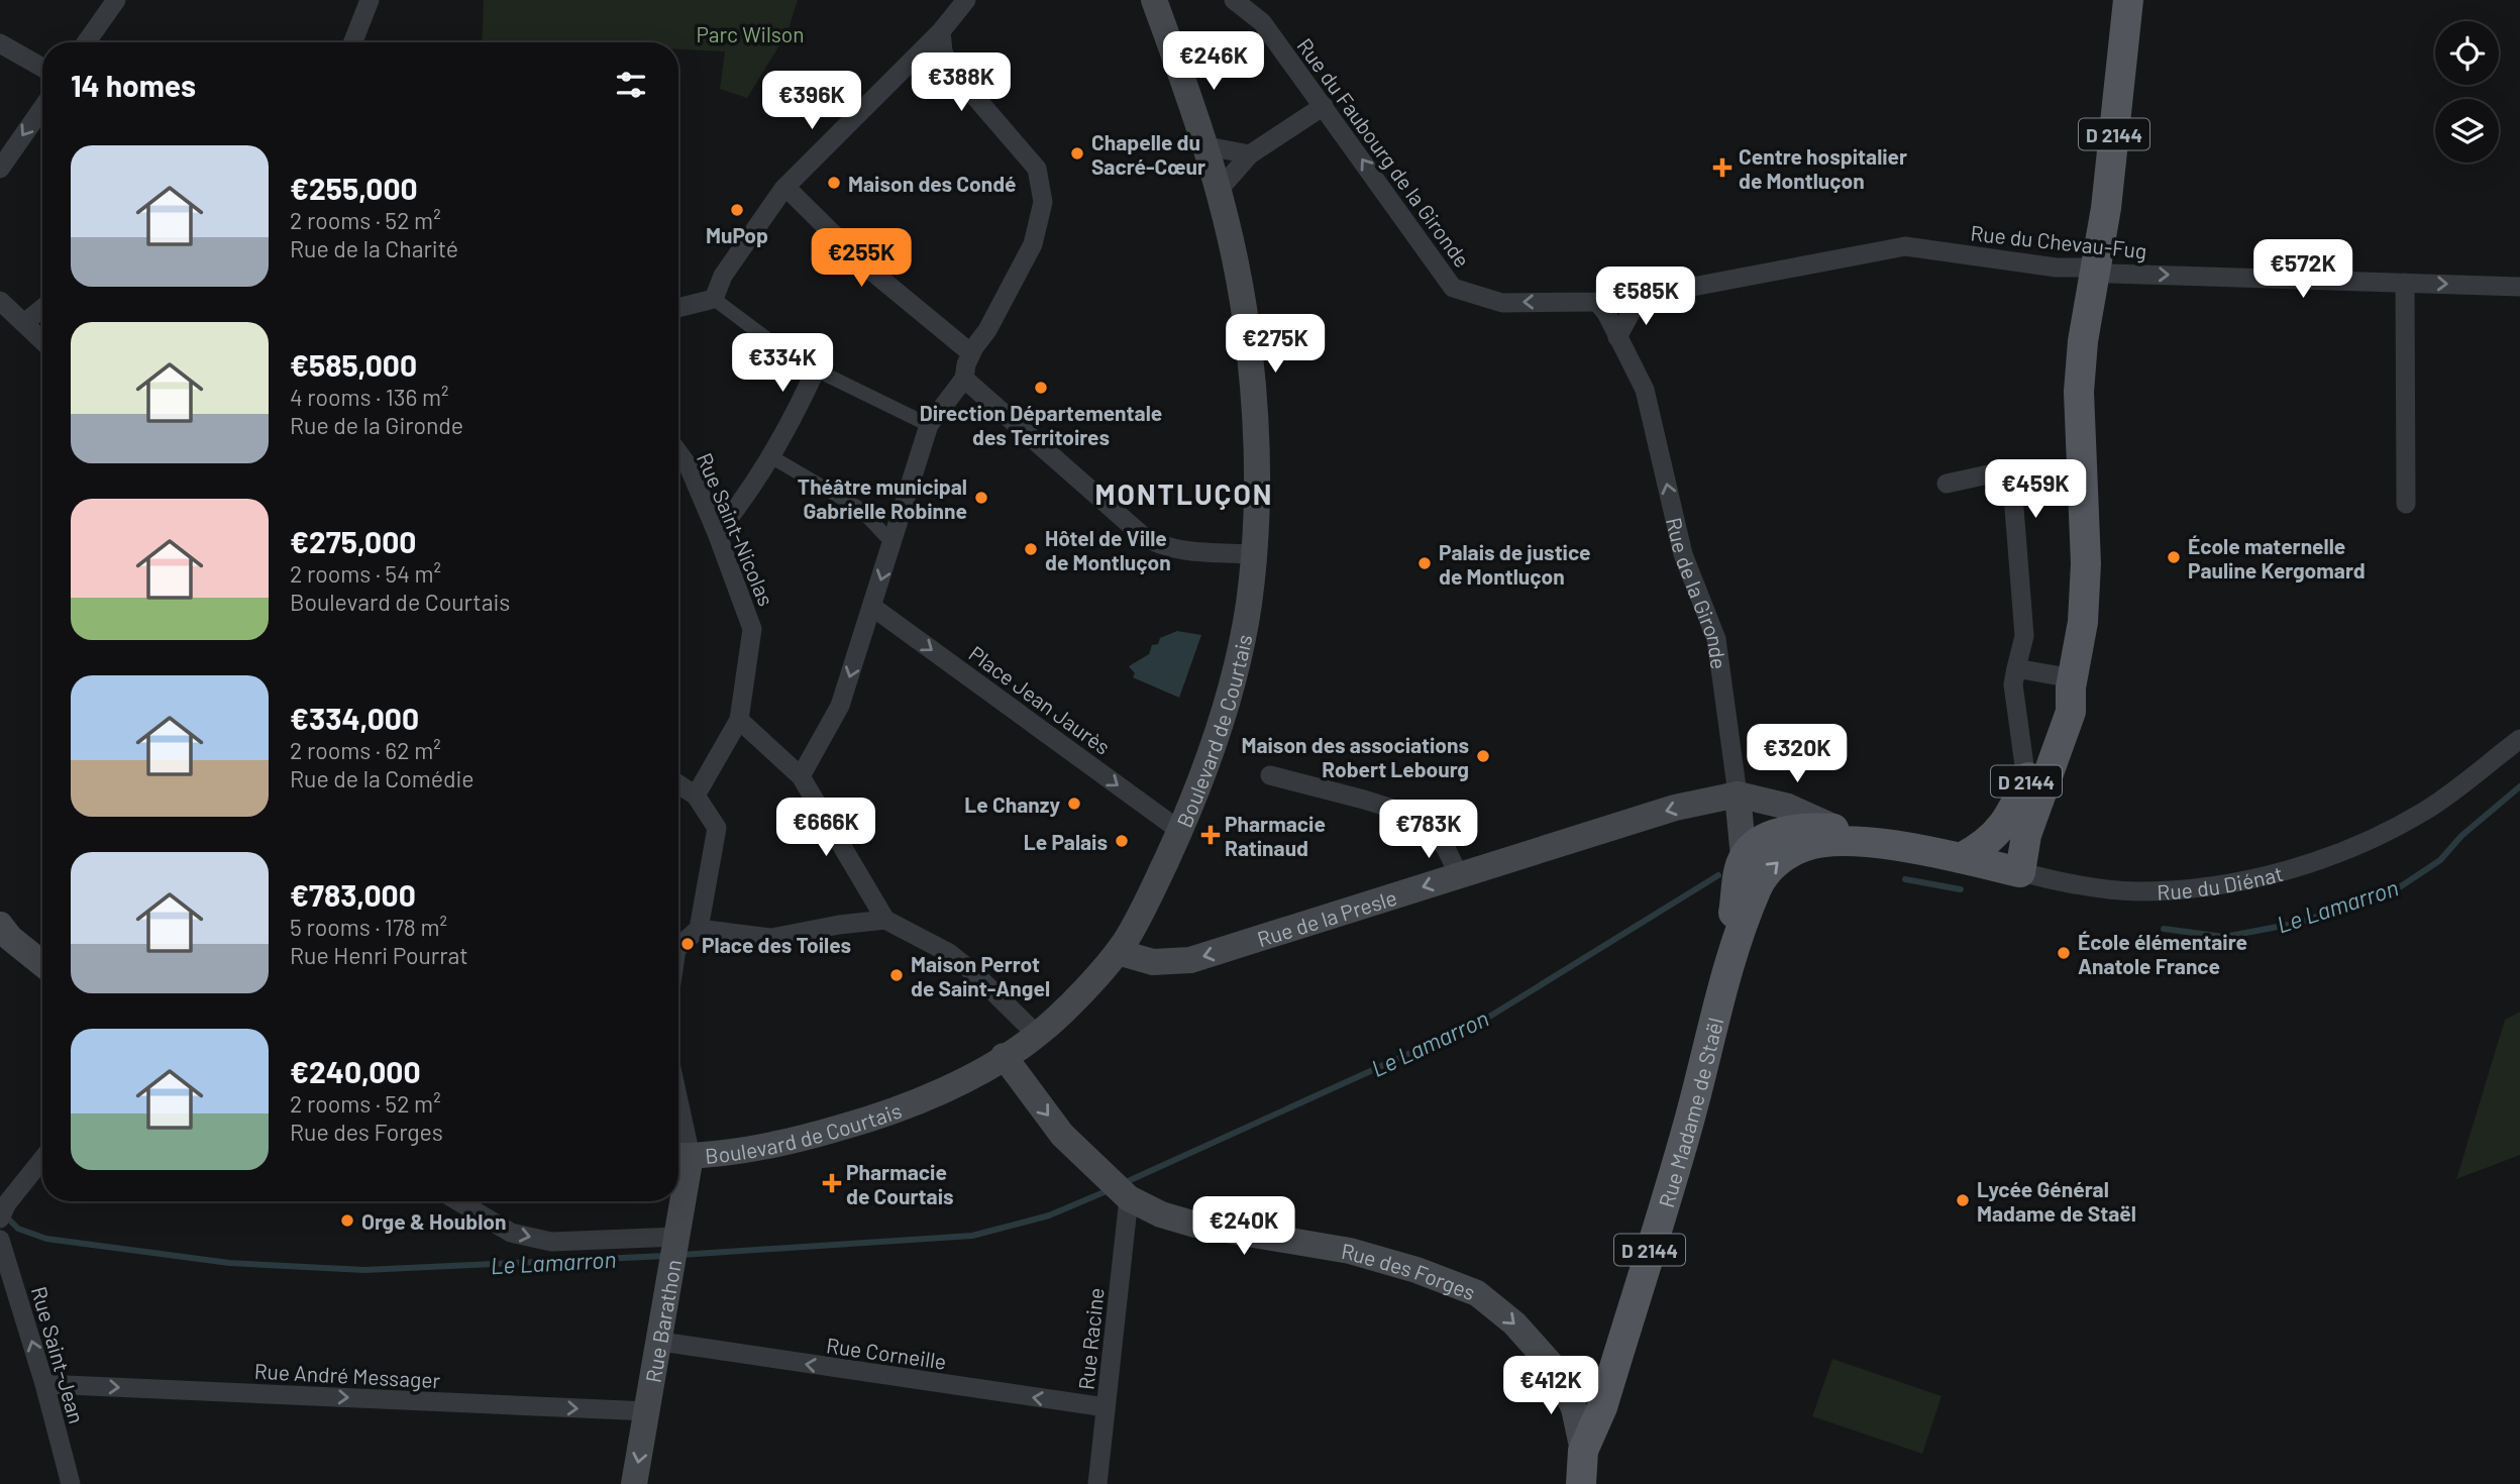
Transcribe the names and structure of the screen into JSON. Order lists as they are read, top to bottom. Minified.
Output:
{"streets":{"main road":["D 2144","Rue de la Gironde","Boulevard de Courtais","Rue du Diénat","Rue de la Presle","Rue Madame de Staël","Rue des Forges","Rue Barathon"],"street":["Rue du Faubourg de la Gironde","Rue du Chevau-Fug","Rue Saint-Nicolas","Place Jean Jaurès","Rue Racine","Rue Corneille","Rue Saint-Jean","Rue André Messager"]},"crossings":[["D 2144","Rue du Chevau-Fug"],["D 2144","Rue de la Gironde"],["D 2144","Rue du Diénat"],["D 2144","Rue Madame de Staël"],["D 2144","Rue des Forges"],["Rue du Faubourg de la Gironde","Rue du Chevau-Fug"],["Rue du Faubourg de la Gironde","Rue de la Gironde"],["Rue du Chevau-Fug","Rue de la Gironde"],["Rue de la Gironde","Rue de la Presle"],["Rue de la Gironde","Rue Madame de Staël"],["Place Jean Jaurès","Boulevard de Courtais"],["Boulevard de Courtais","Rue de la Presle"],["Boulevard de Courtais","Rue des Forges"],["Boulevard de Courtais","Rue Barathon"],["Rue du Diénat","Rue Madame de Staël"],["Rue Madame de Staël","Rue des Forges"],["Rue des Forges","Rue Racine"],["Rue Barathon","Rue Corneille"],["Rue Barathon","Rue André Messager"],["Rue Racine","Rue Corneille"],["Rue Saint-Jean","Rue André Messager"]],"one_way":["Rue du Faubourg de la Gironde","Rue du Chevau-Fug","Rue de la Gironde","Place Jean Jaurès","Rue de la Presle","Rue des Forges","Rue Corneille","Rue Saint-Jean","Rue André Messager"],"districts":["MONTLUÇON"],"water":["Le Lamarron"],"parks":["Parc Wilson"],"places":{"other":["Chapelle du Sacré-Cœur","Maison des Condé","MuPop","Direction Départementale des Territoires","Théâtre municipal Gabrielle Robinne","Hôtel de Ville de Montluçon","École maternelle Pauline Kergomard","Palais de justice de Montluçon","Maison des associations Robert Lebourg","Le Chanzy","Le Palais","Place des Toiles","École élémentaire Anatole France","Maison Perrot de Saint-Angel","Lycée Général Madame de Staël","Orge & Houblon"],"health":["Centre hospitalier de Montluçon","Pharmacie Ratinaud","Pharmacie de Courtais"]},"page":{"price":["€246K","€388K","€396K","€255K","€572K","€585K","€275K","€334K","€459K","€320K","€666K","€783K","€240K","€412K"],"heading":"14 homes","list":[{"name":"€255,000","note":"2 rooms · 52 m² · Rue de la Charité"},{"name":"€585,000","note":"4 rooms · 136 m² · Rue de la Gironde"},{"name":"€275,000","note":"2 rooms · 54 m² · Boulevard de Courtais"},{"name":"€334,000","note":"2 rooms · 62 m² · Rue de la Comédie"},{"name":"€783,000","note":"5 rooms · 178 m² · Rue Henri Pourrat"},{"name":"€240,000","note":"2 rooms · 52 m² · Rue des Forges"}]}}
